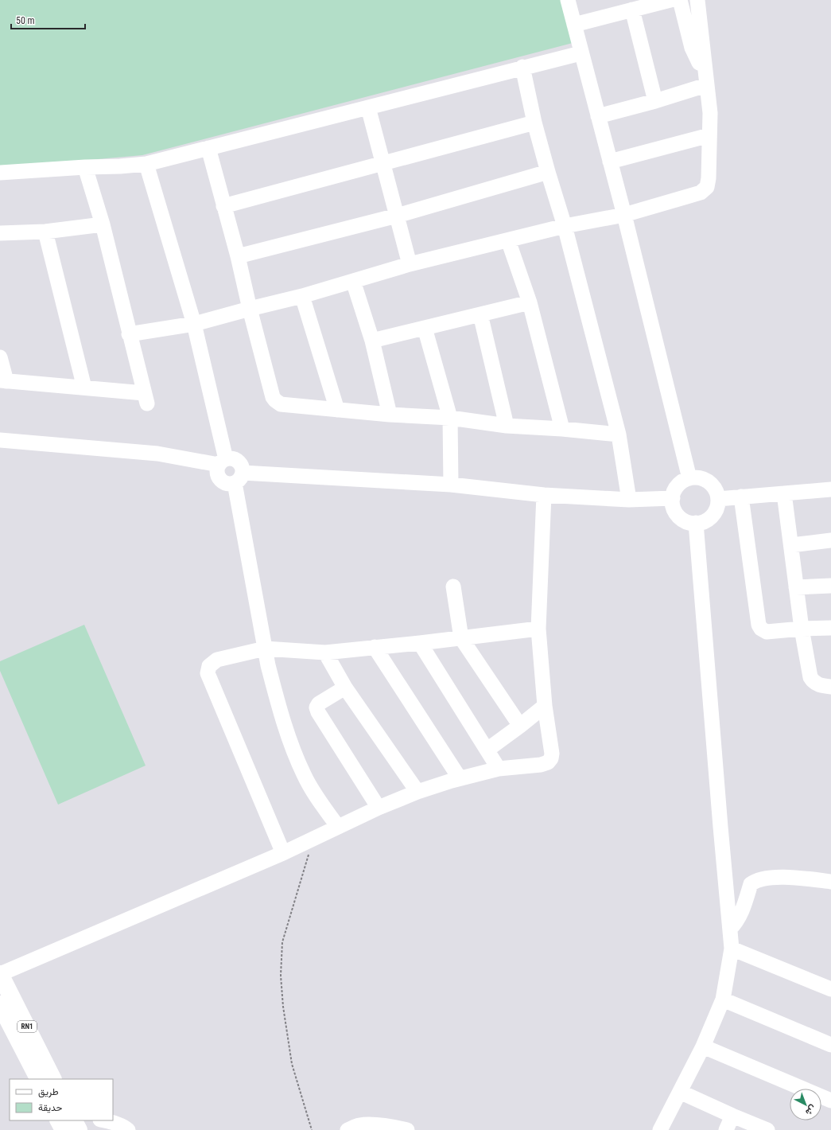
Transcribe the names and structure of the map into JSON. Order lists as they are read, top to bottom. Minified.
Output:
{"streets":{"main road":["RN1"]},"legend":["طريق","حديقة"],"scale_bar":"50 m","north":"bottom right"}
